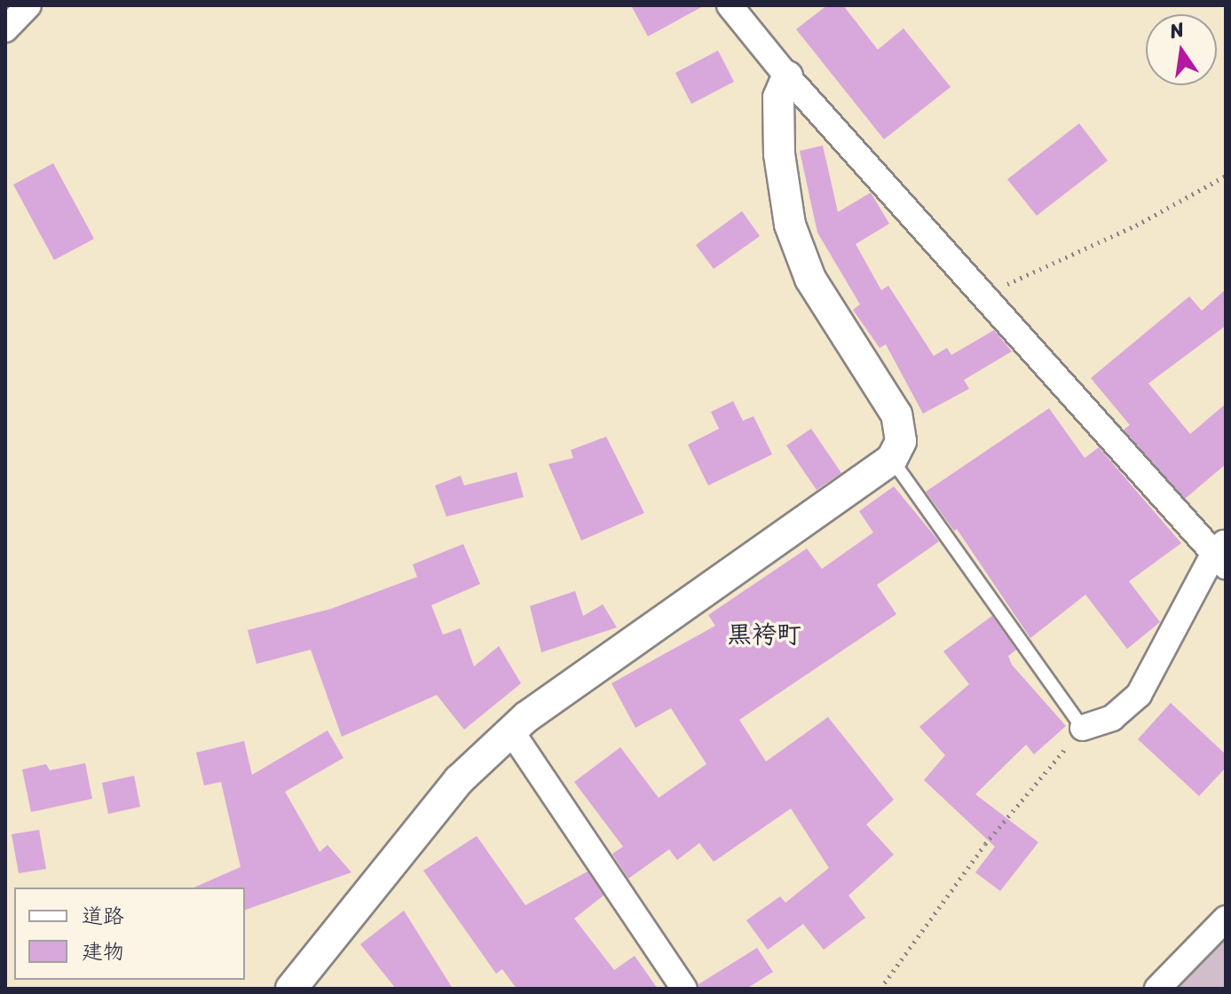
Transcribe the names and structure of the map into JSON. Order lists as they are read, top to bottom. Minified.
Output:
{"districts":["黒袴町"],"legend":["道路","建物"],"north":"top"}
